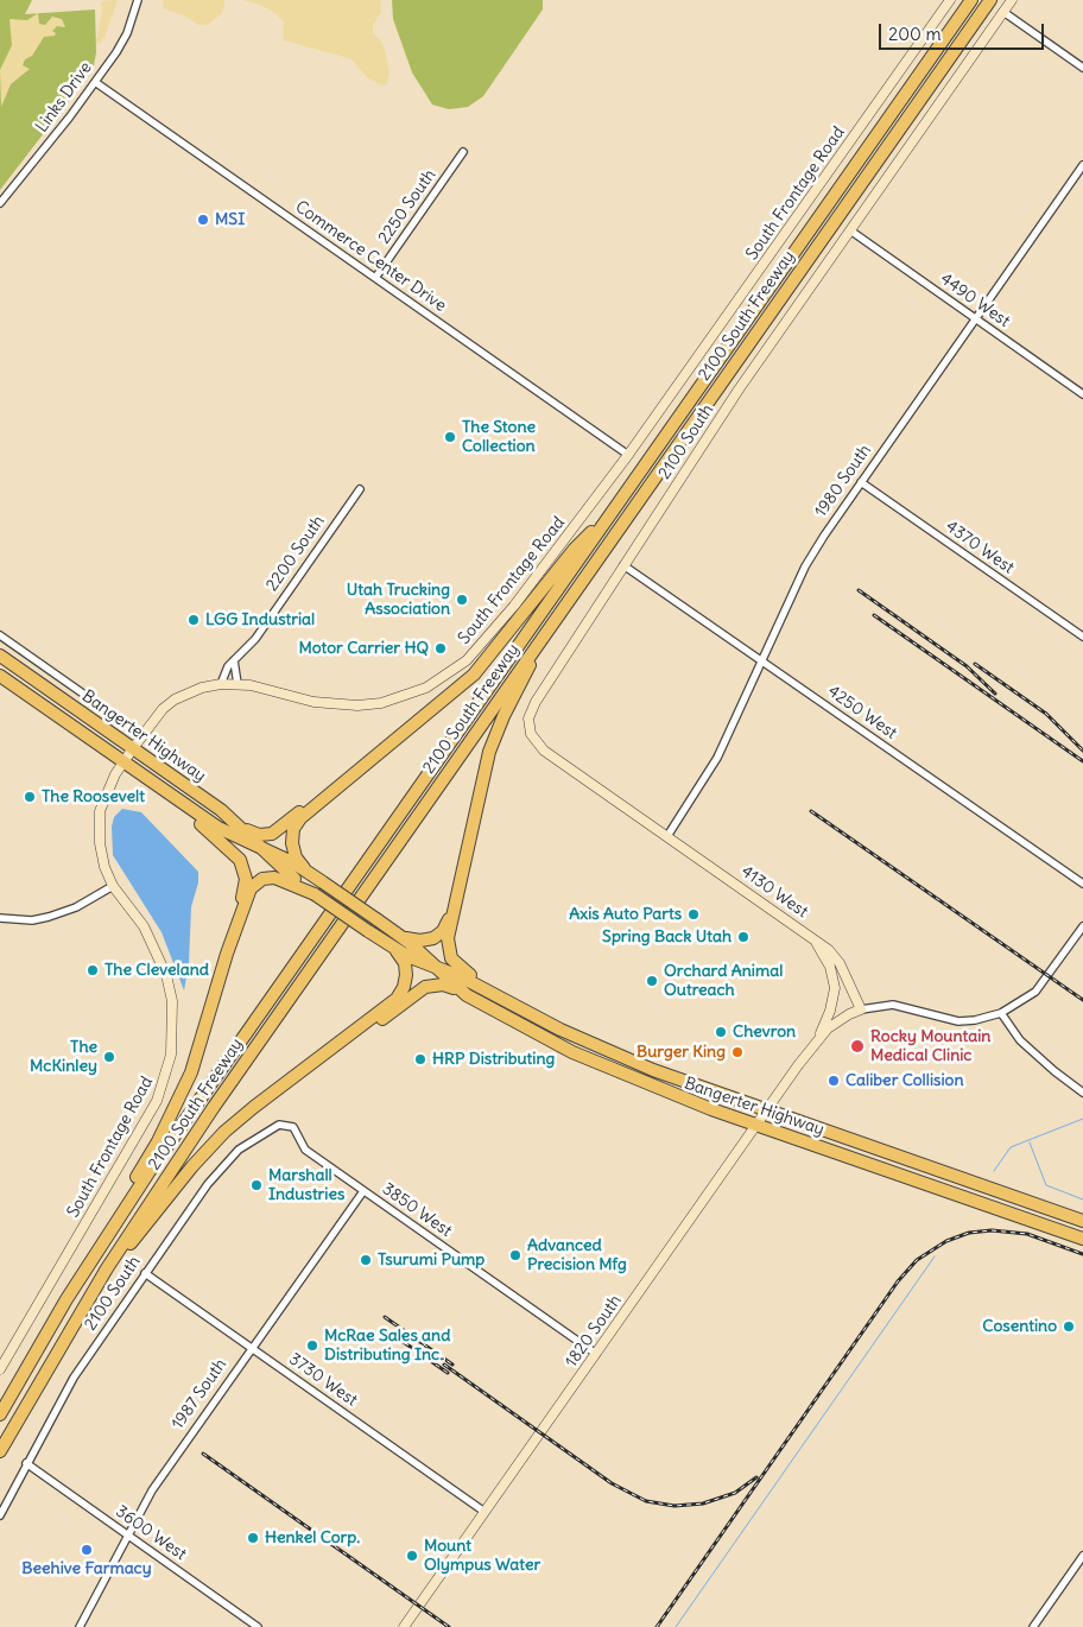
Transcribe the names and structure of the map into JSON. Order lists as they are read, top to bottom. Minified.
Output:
{"streets":{"highway":["2100 South Freeway","Bangerter Highway"],"street":["Links Drive","South Frontage Road","2250 South","Commerce Center Drive","4490 West","2100 South","1980 South","4370 West","2200 South","4250 West","4130 West","3850 West","1820 South","3730 West","1987 South","3600 West"]},"crossings":[["Links Drive","Commerce Center Drive"],["South Frontage Road","Commerce Center Drive"],["South Frontage Road","2200 South"],["South Frontage Road","Bangerter Highway"],["2250 South","Commerce Center Drive"],["4490 West","2100 South"],["4490 West","1980 South"],["2100 South","4250 West"],["2100 South","4130 West"],["2100 South","3850 West"],["2100 South","3730 West"],["2100 South","3600 West"],["1980 South","4370 West"],["1980 South","4250 West"],["1980 South","4130 West"],["Bangerter Highway","1820 South"],["4130 West","1820 South"],["3850 West","1820 South"],["3850 West","1987 South"],["1820 South","3730 West"],["3730 West","1987 South"],["1987 South","3600 West"]],"places":["MSI","The Stone Collection","Utah Trucking Association","LGG Industrial","Motor Carrier HQ","The Roosevelt","Axis Auto Parts","Spring Back Utah","The Cleveland","Orchard Animal Outreach","Chevron","Rocky Mountain Medical Clinic","Burger King","The McKinley","HRP Distributing","Caliber Collision","Marshall Industries","Advanced Precision Mfg","Tsurumi Pump","Cosentino","McRae Sales and Distributing Inc.","Henkel Corp.","Beehive Farmacy","Mount Olympus Water"],"scale_bar":"200 m"}
